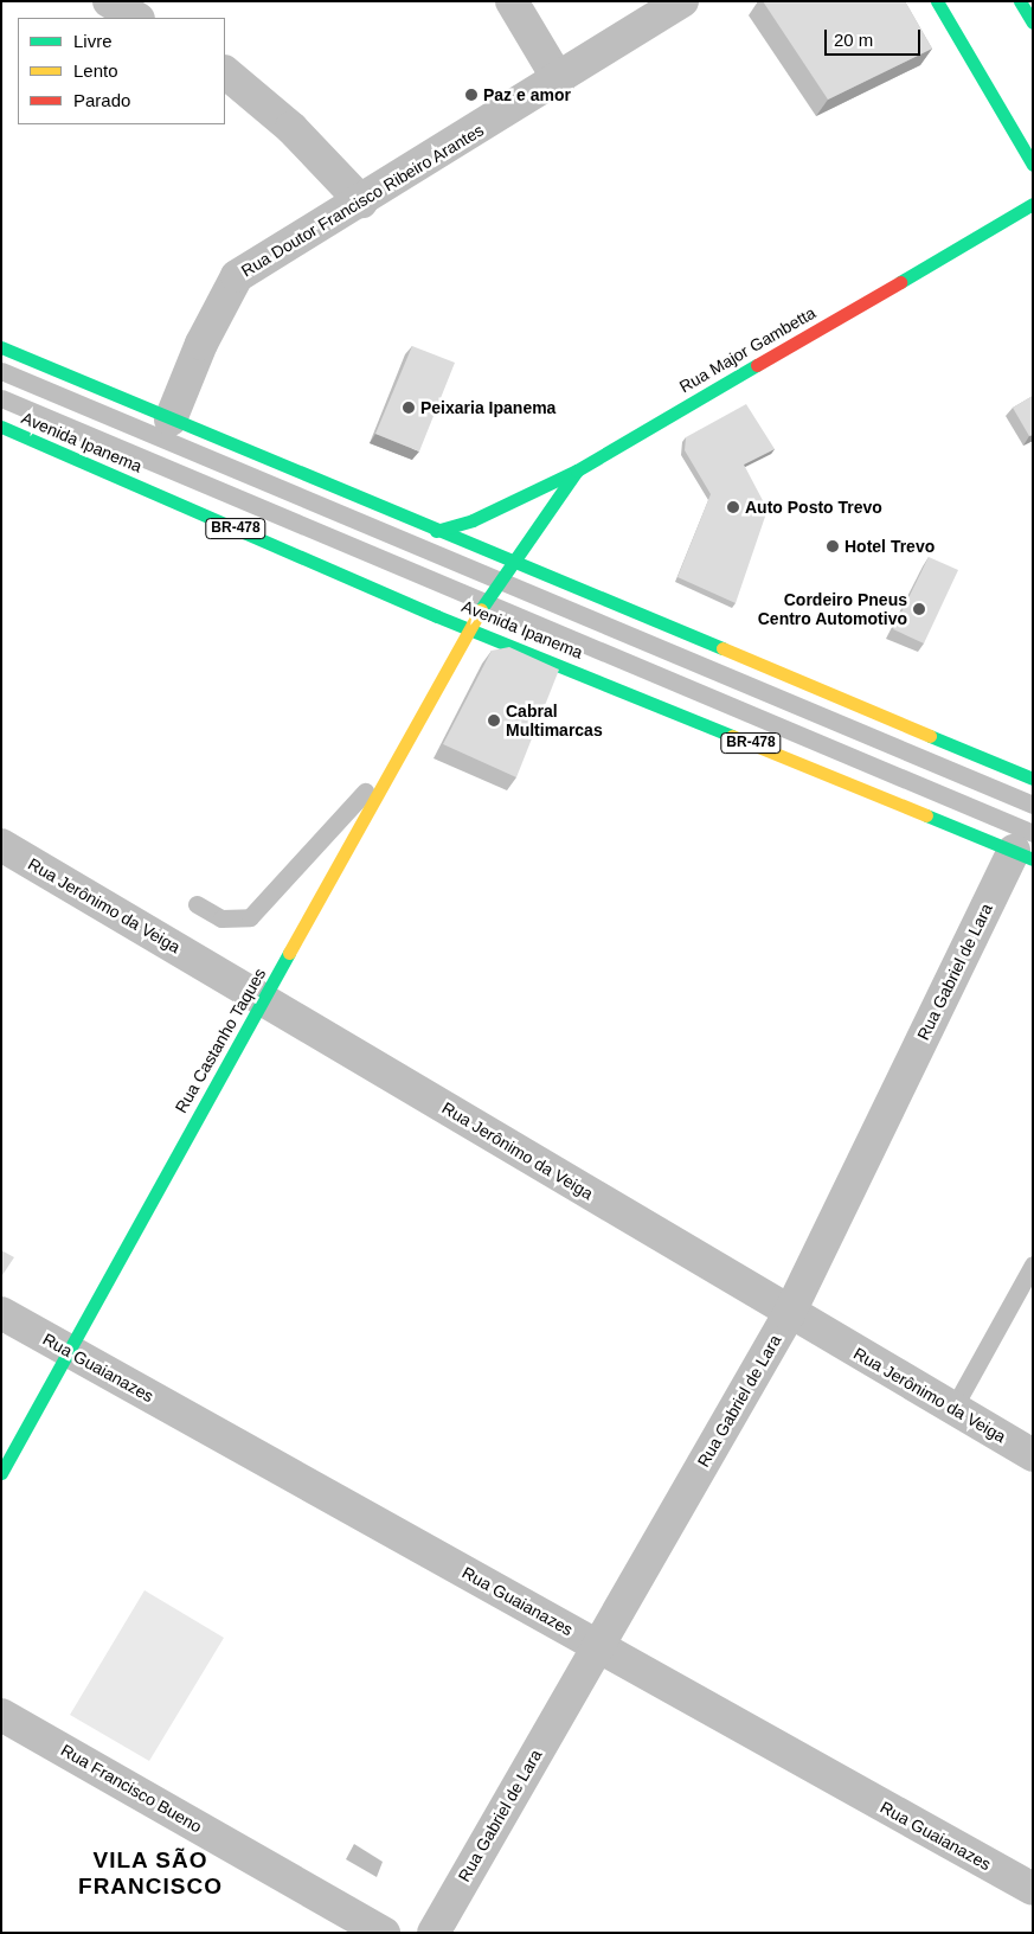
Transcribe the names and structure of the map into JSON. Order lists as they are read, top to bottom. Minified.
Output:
{"streets":{"main road":["Rua Major Gambetta","Avenida Ipanema","BR-478","Rua Castanho Taques"],"street":["Rua Doutor Francisco Ribeiro Arantes","Rua Jerônimo da Veiga","Rua Gabriel de Lara","Rua Guaianazes","Rua Francisco Bueno"]},"crossings":[["Rua Major Gambetta","Rua Castanho Taques"],["Avenida Ipanema","Rua Gabriel de Lara"],["Avenida Ipanema","Rua Castanho Taques"],["Rua Jerônimo da Veiga","Rua Gabriel de Lara"],["Rua Jerônimo da Veiga","Rua Castanho Taques"],["Rua Gabriel de Lara","Rua Guaianazes"],["Rua Castanho Taques","Rua Guaianazes"]],"districts":["VILA SÃO FRANCISCO"],"places":["Paz e amor","Peixaria Ipanema","Auto Posto Trevo","Hotel Trevo","Cordeiro Pneus Centro Automotivo","Cabral Multimarcas"],"legend":["Livre","Lento","Parado"],"scale_bar":"20 m"}
